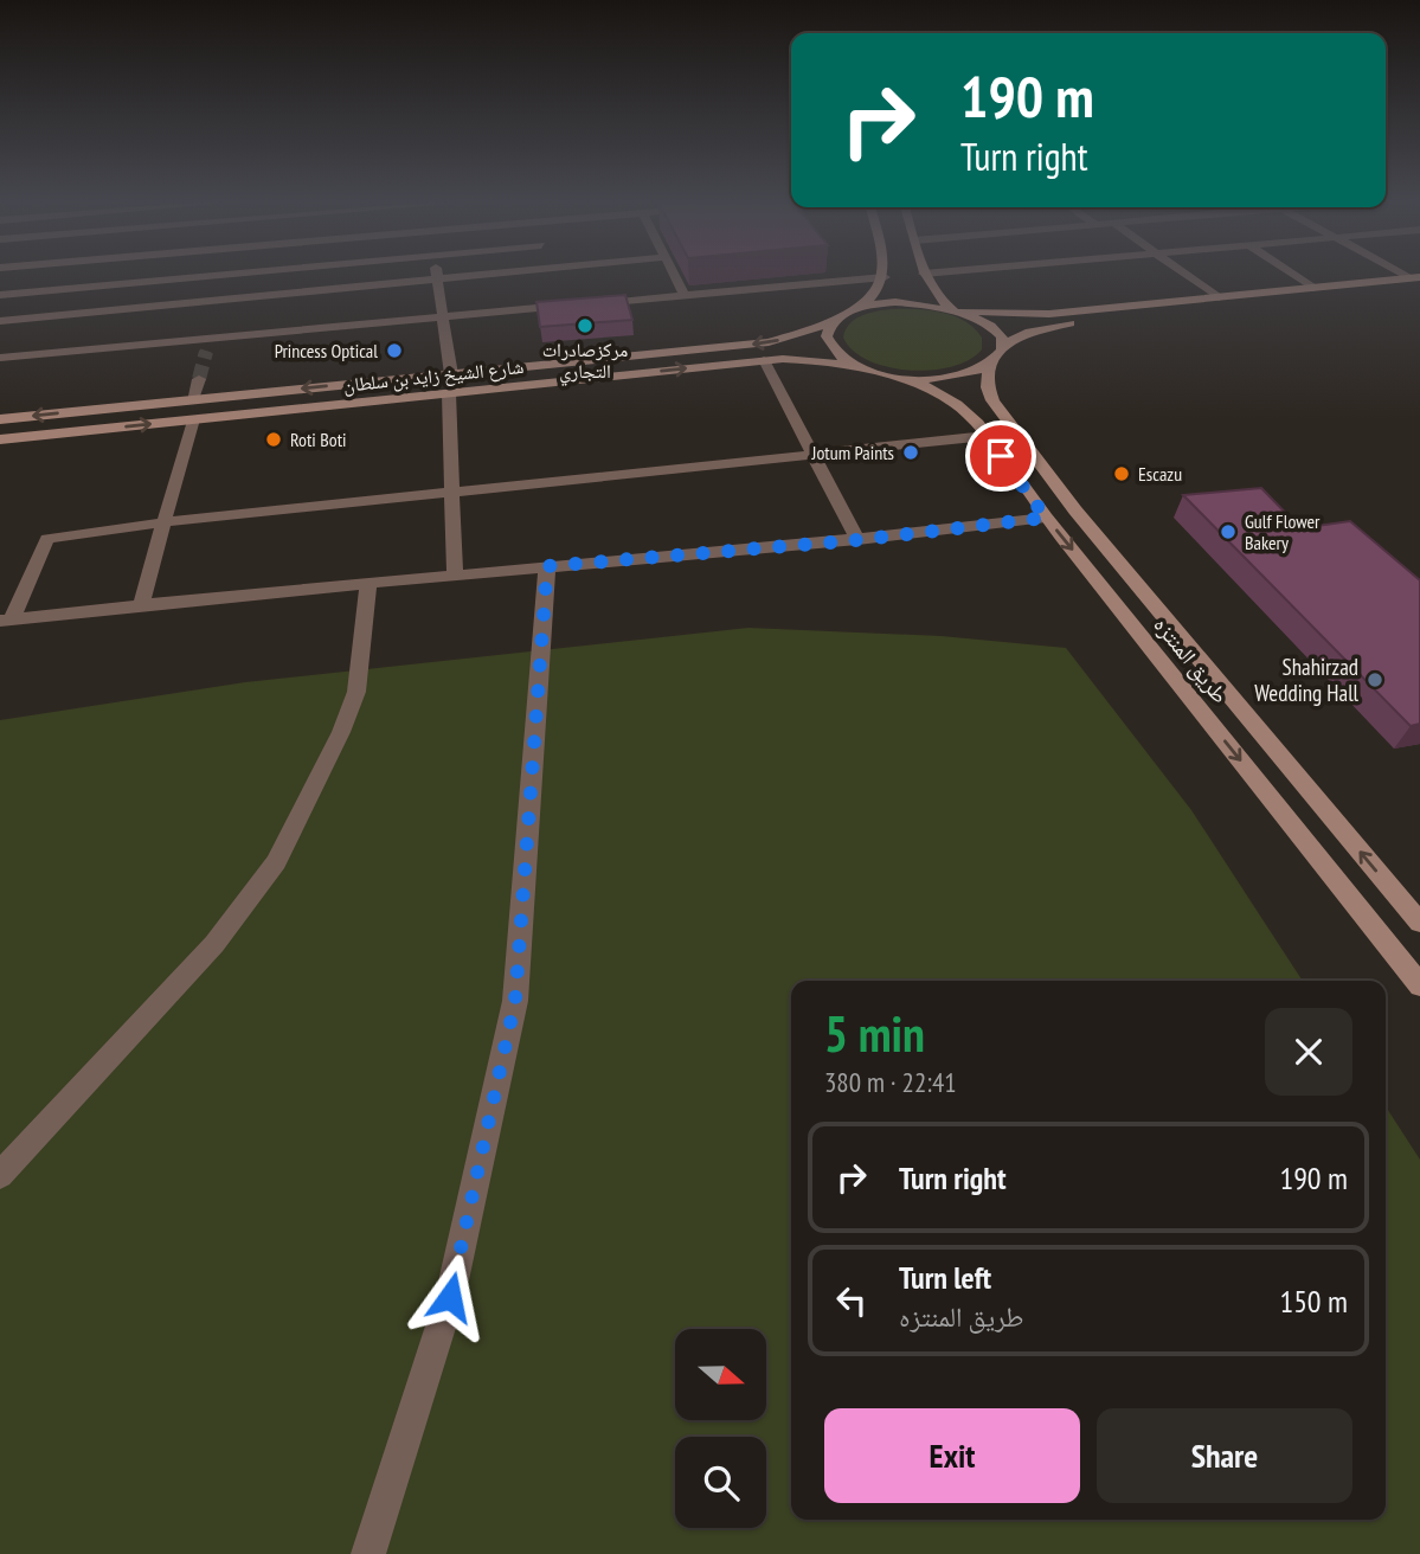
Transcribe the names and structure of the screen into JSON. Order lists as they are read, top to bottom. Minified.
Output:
{"streets":{"main road":["شارع الشيخ زايد بن سلطان","طريق المنتزه"]},"crossings":[["شارع الشيخ زايد بن سلطان","طريق المنتزه"]],"places":["مركزصادرات التجاري","Princess Optical","Roti Boti","Jotum Paints","Escazu","Gulf Flower Bakery","Shahirzad Wedding Hall"],"north":"right","page":{"turn":["190 m","Turn right"],"heading":["5 min","380 m · 22:41"],"list":[{"name":"Turn right","value":"190 m"},{"name":"Turn left","note":"طريق المنتزه","value":"150 m"}],"buttons":["Exit","Share"]}}
